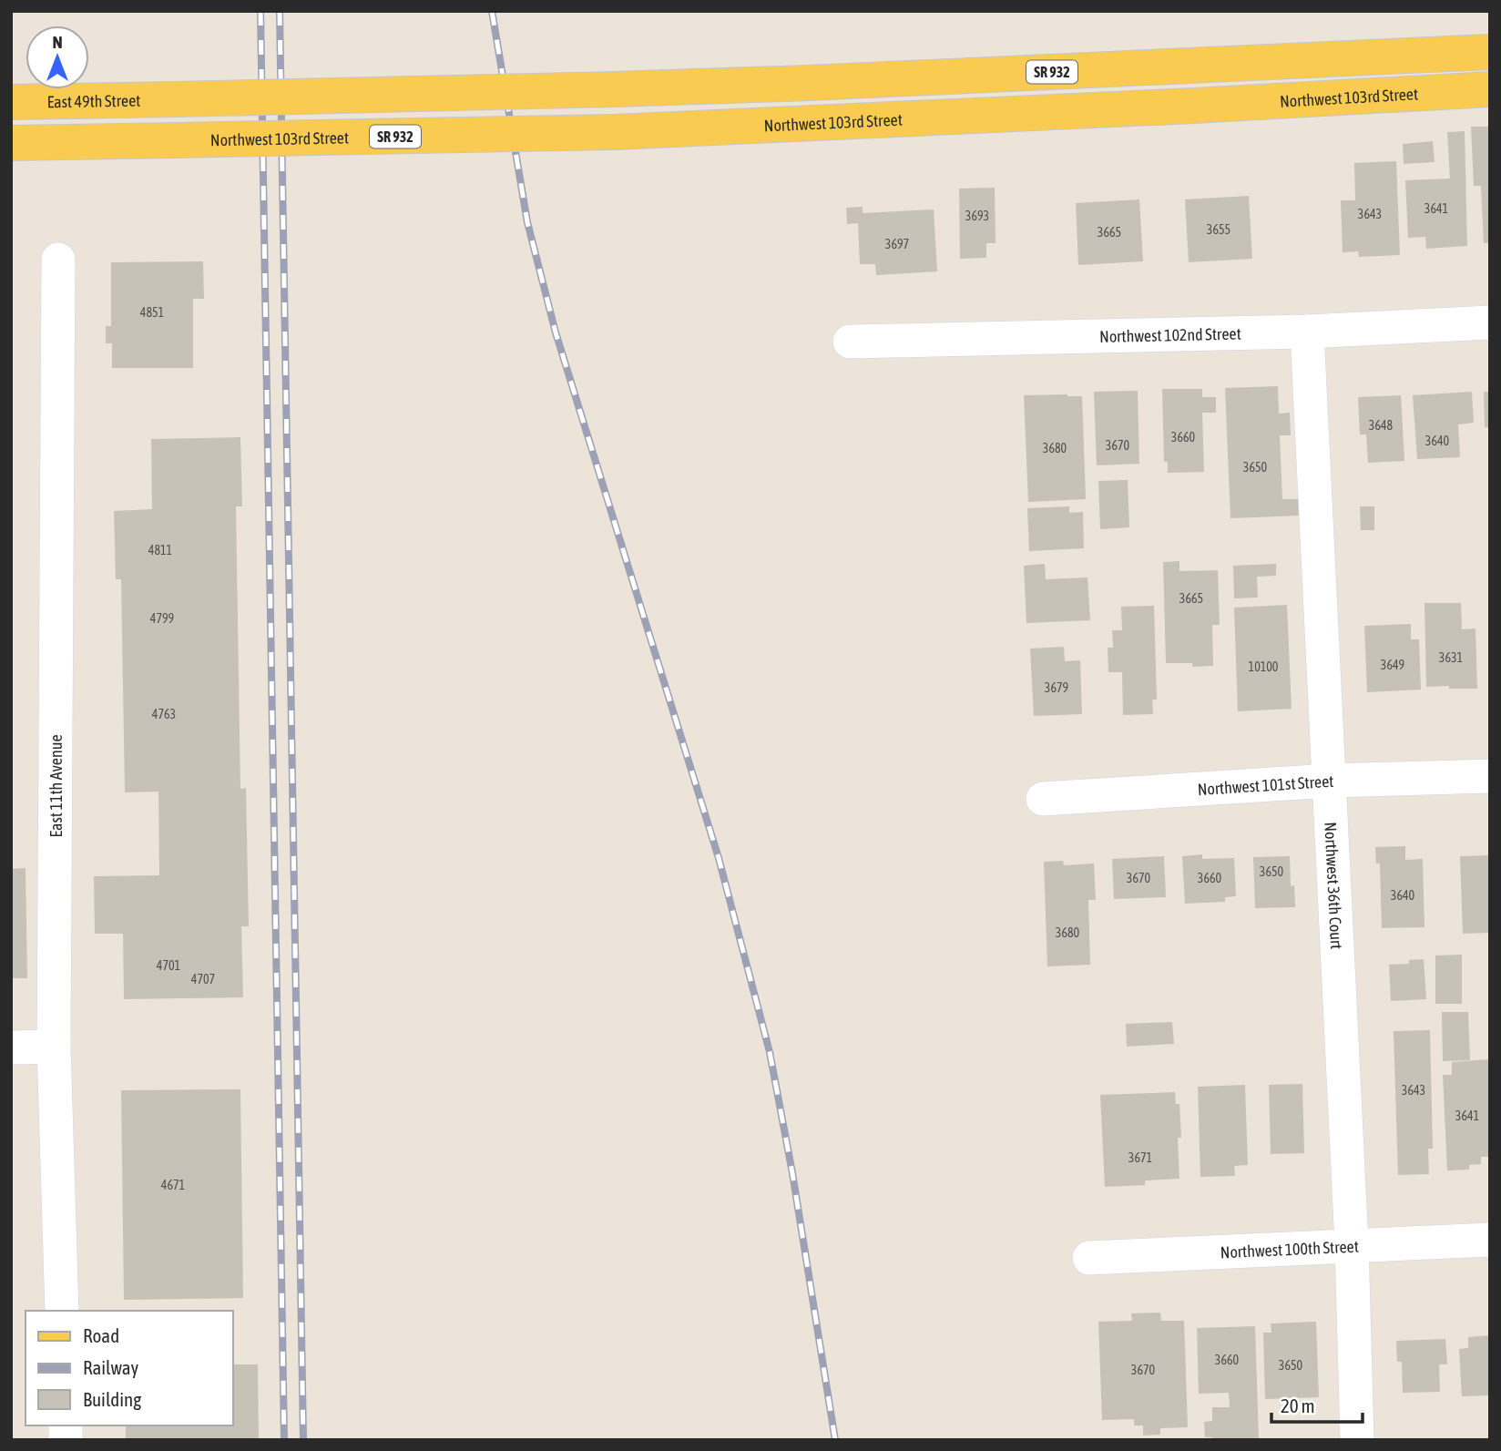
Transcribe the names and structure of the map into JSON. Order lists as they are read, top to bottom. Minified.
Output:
{"streets":{"main road":["SR 932","Northwest 103rd Street","East 49th Street"],"street":["Northwest 102nd Street","Northwest 101st Street","East 11th Avenue","Northwest 36th Court","Northwest 100th Street"]},"crossings":[["Northwest 102nd Street","Northwest 36th Court"],["Northwest 101st Street","Northwest 36th Court"],["Northwest 36th Court","Northwest 100th Street"]],"house_numbers":["3641","3643","3693","3655","3665","3697","4851","3648","3660","3640","3670","3680","3650","4811","3665","4799","3631","3649","10100","3679","4763","3650","3670","3660","3640","3680","4701","4707","3643","3641","3671","4671","3660","3650","3670"],"legend":["Road","Railway","Building"],"scale_bar":"20 m","north":"top"}
